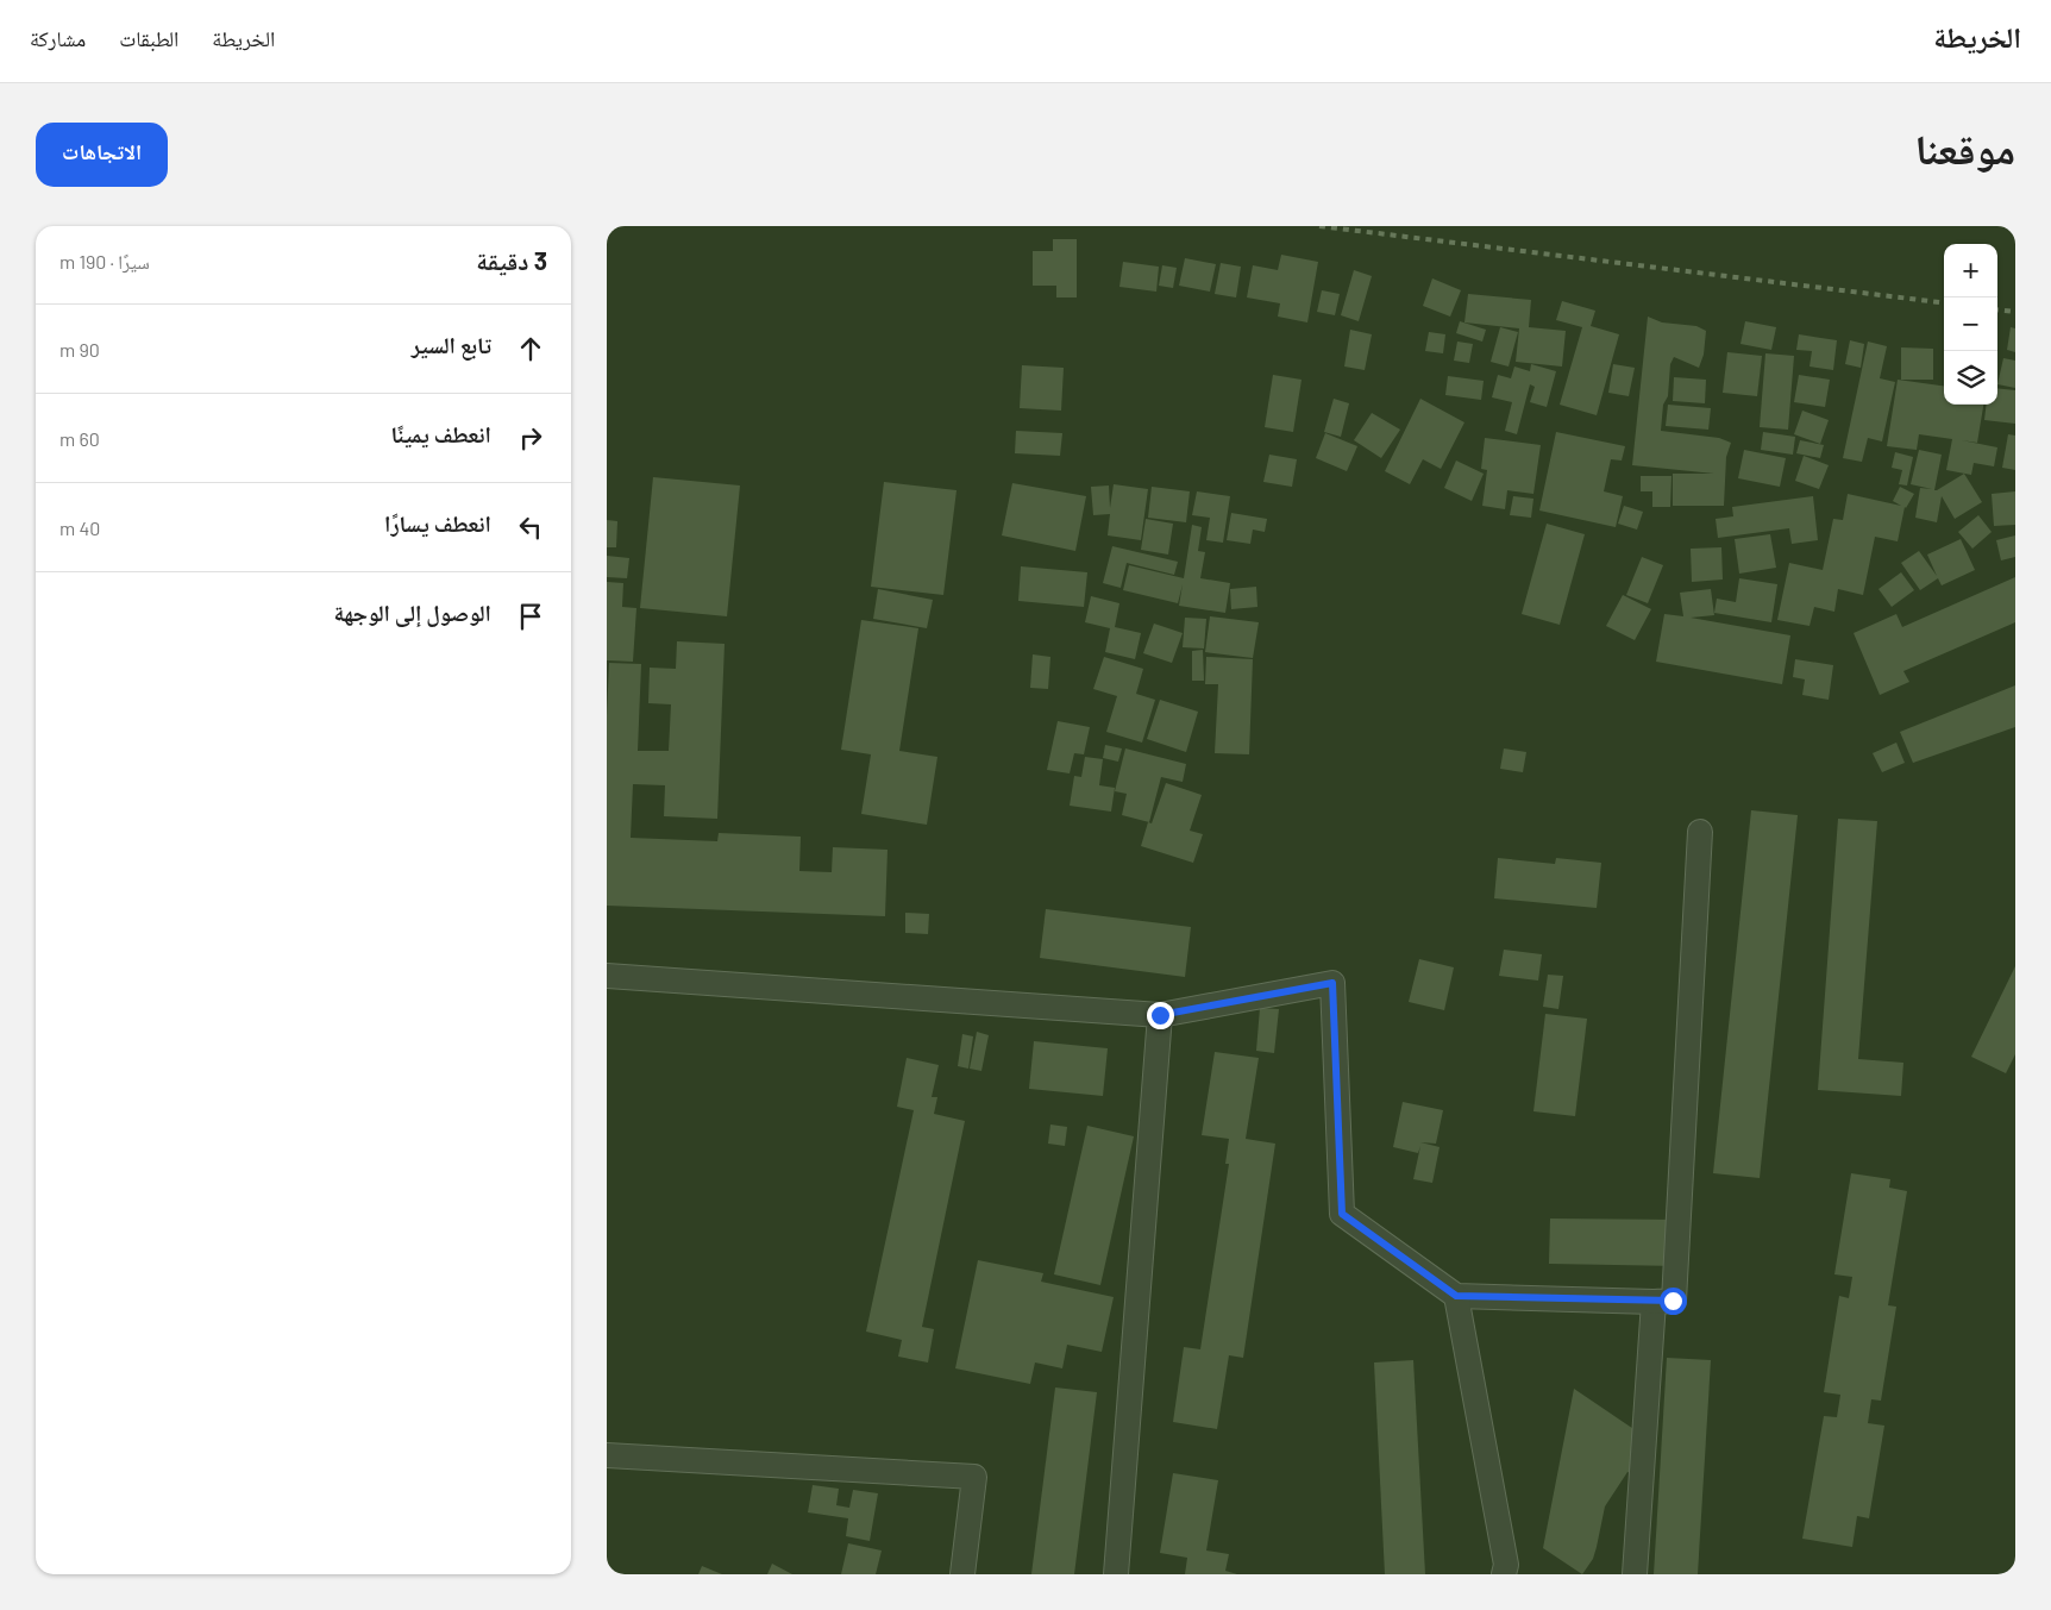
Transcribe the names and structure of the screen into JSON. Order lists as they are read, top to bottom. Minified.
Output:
{"page":{"header":"الخريطة","nav":["الخريطة","الطبقات","مشاركة"],"title":"موقعنا","buttons":"الاتجاهات","heading":["3 دقيقة","سيرًا · 190 m"],"map_buttons":["+","−"],"list":[["تابع السير","90 m"],["انعطف يمينًا","60 m"],["انعطف يسارًا","40 m"],"الوصول إلى الوجهة"]}}
